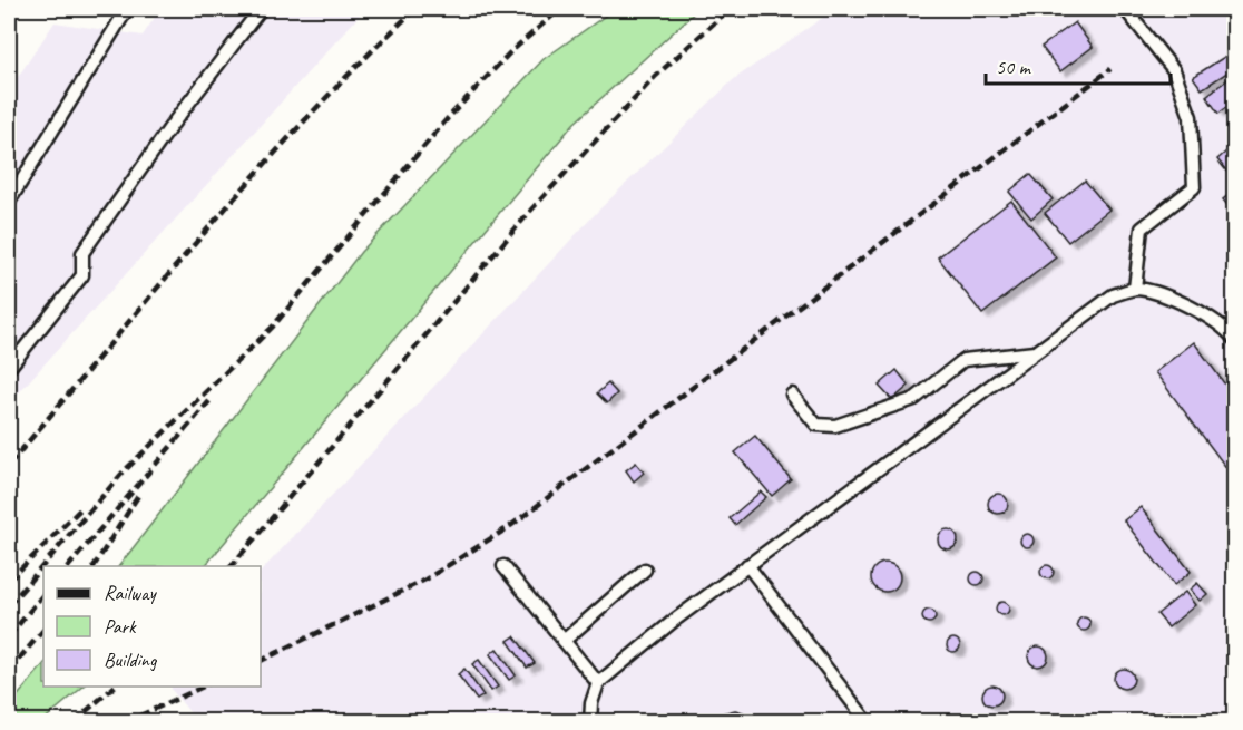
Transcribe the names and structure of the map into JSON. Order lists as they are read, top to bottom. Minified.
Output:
{"legend":["Railway","Park","Building"],"scale_bar":"50 m"}
